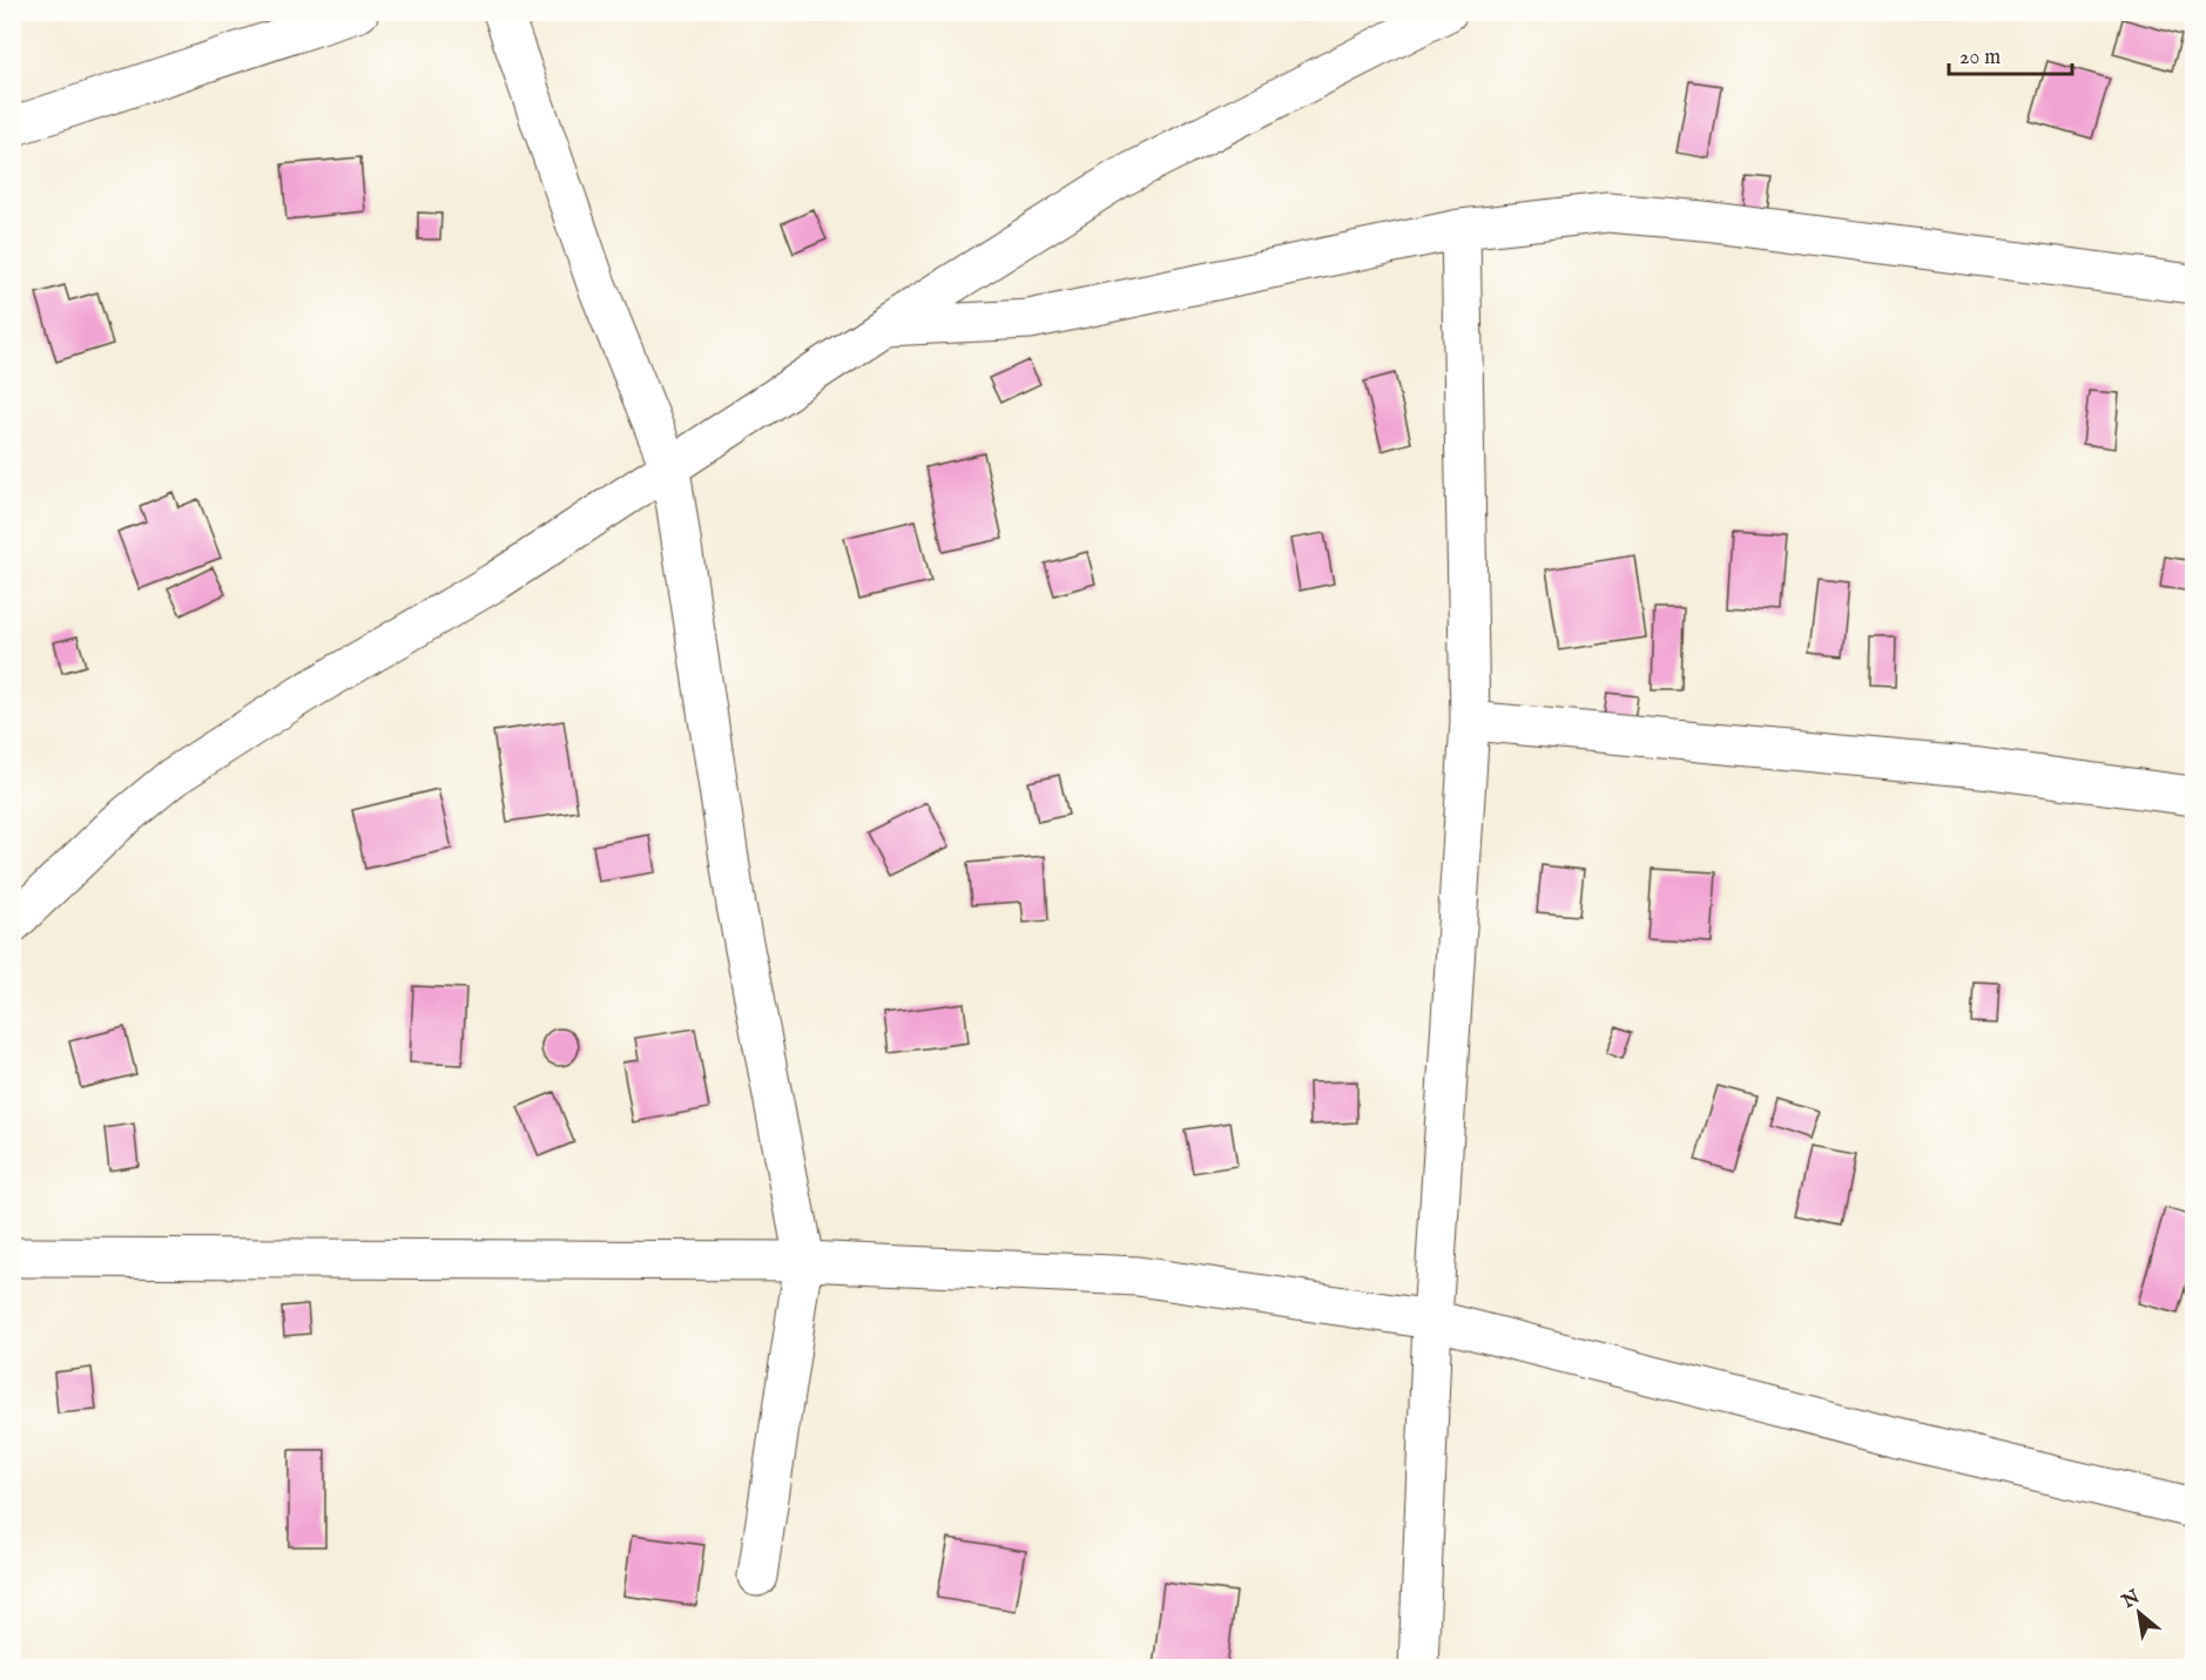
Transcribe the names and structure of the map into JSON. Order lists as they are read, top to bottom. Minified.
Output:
{"scale_bar":"20 m","north":"top left"}
